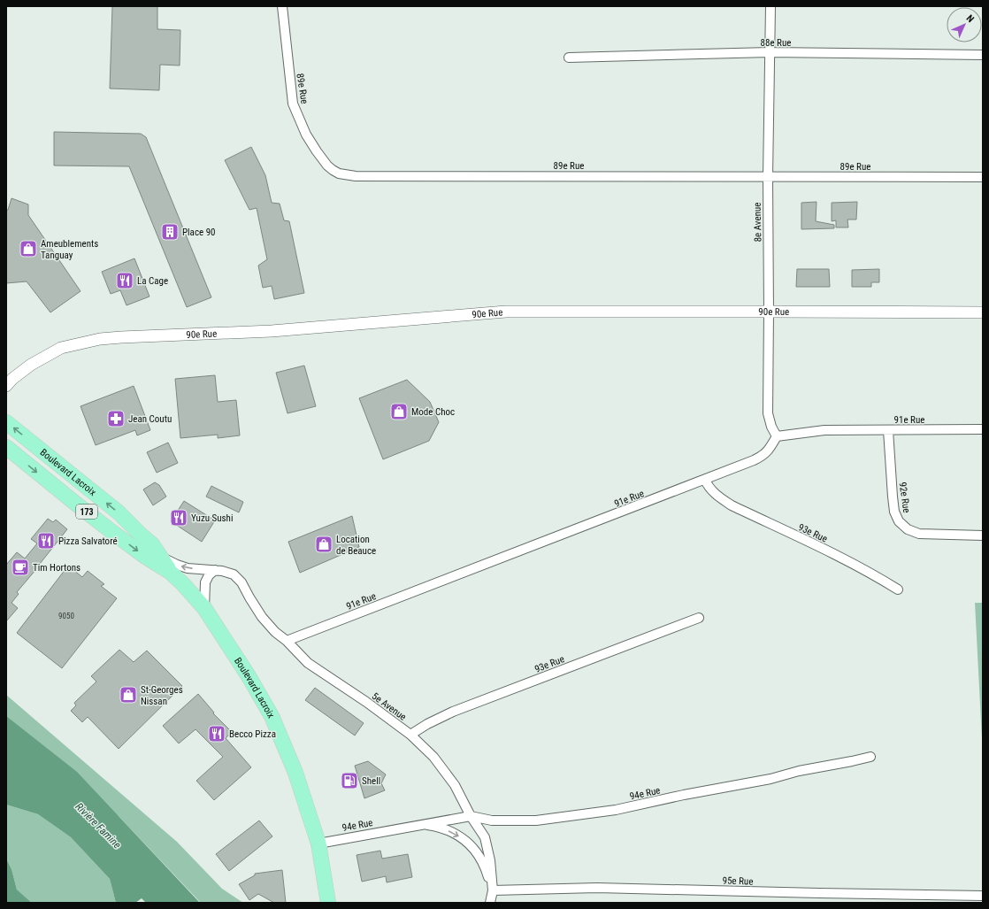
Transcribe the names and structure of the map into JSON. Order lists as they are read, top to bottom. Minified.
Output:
{"streets":{"main road":["Boulevard Lacroix","173"],"street":["88e Rue","89e Rue","8e Avenue","90e Rue","91e Rue","92e Rue","93e Rue","5e Avenue","94e Rue","95e Rue"]},"crossings":[["88e Rue","8e Avenue"],["89e Rue","8e Avenue"],["8e Avenue","90e Rue"],["8e Avenue","91e Rue"],["91e Rue","92e Rue"],["91e Rue","93e Rue"],["91e Rue","5e Avenue"],["Boulevard Lacroix","5e Avenue"],["Boulevard Lacroix","94e Rue"],["93e Rue","5e Avenue"],["5e Avenue","94e Rue"],["5e Avenue","95e Rue"],["94e Rue","95e Rue"]],"water":["Rivière Famine"],"places":{"building":["Place 90"],"shop":["Ameublements Tanguay","Mode Choc","Location de Beauce","St-Georges Nissan"],"restaurant":["La Cage","Yuzu Sushi","Pizza Salvatoré","Becco Pizza"],"pharmacy":["Jean Coutu"],"cafe":["Tim Hortons"],"fuel station":["Shell"]},"house_numbers":["9050"],"north":"top right"}
